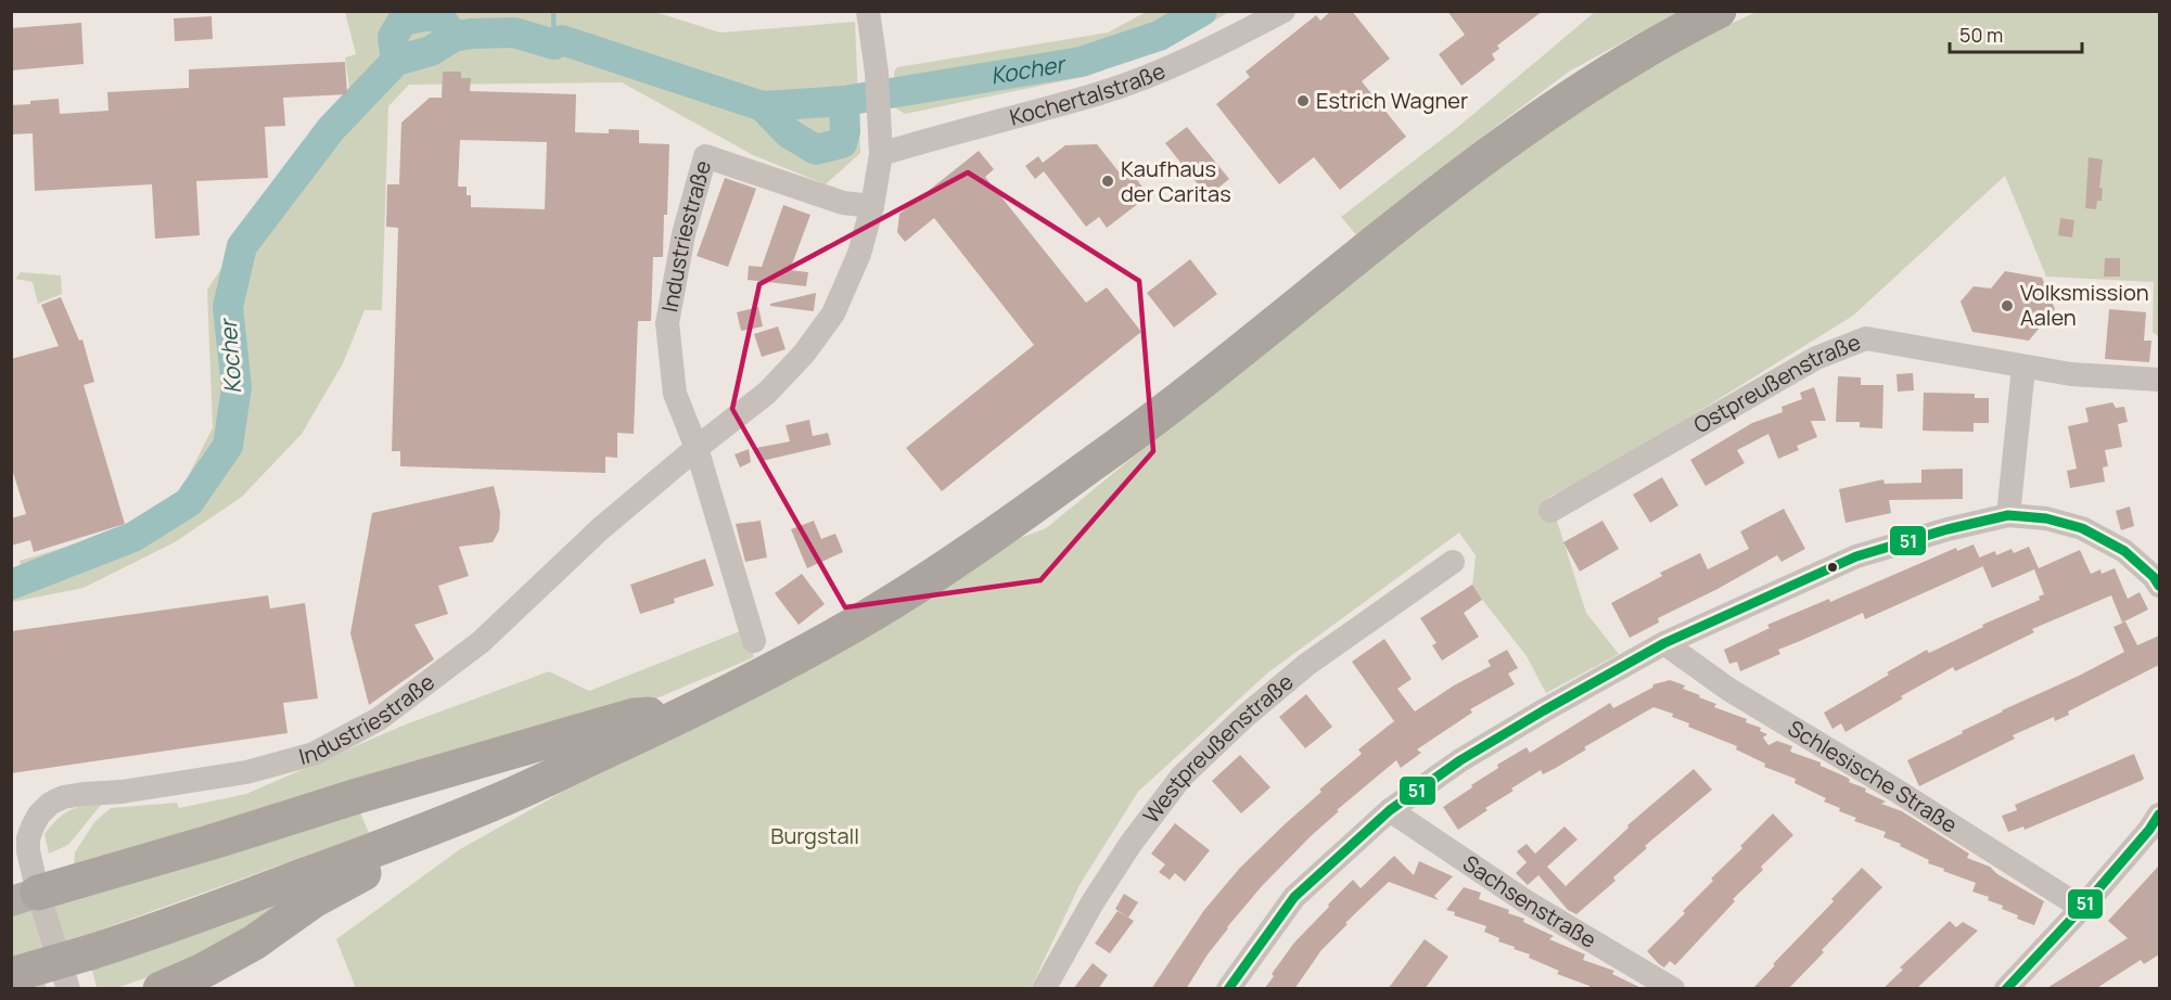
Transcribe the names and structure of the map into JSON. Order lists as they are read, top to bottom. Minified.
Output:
{"streets":{"street":["Kochertalstraße","Industriestraße","Ostpreußenstraße","Westpreußenstraße","Schlesische Straße","Sachsenstraße"]},"crossings":[["Kochertalstraße","Industriestraße"]],"water":["Kocher"],"parks":["Burgstall"],"places":["Estrich Wagner","Kaufhaus der Caritas","Volksmission Aalen"],"lines":["transit line 51"],"scale_bar":"50 m"}
